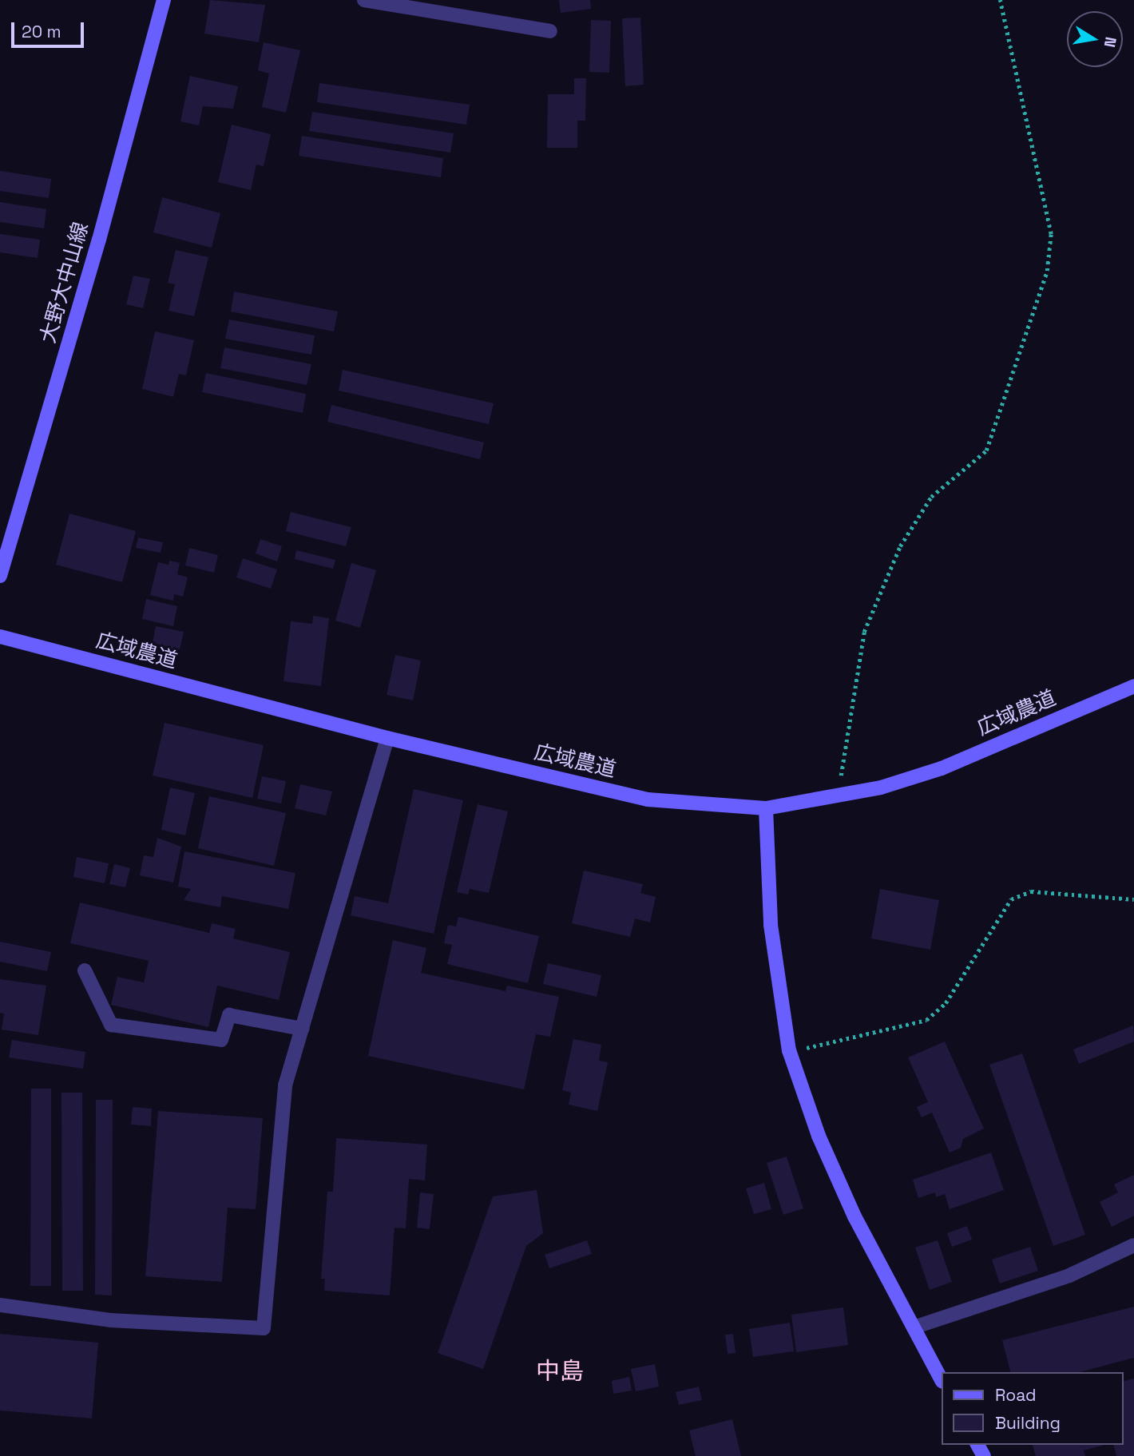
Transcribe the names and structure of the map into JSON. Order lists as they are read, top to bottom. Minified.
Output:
{"streets":{"street":["大野大中山線","広域農道"]},"districts":["中島"],"legend":["Road","Building"],"scale_bar":"20 m","north":"right"}
